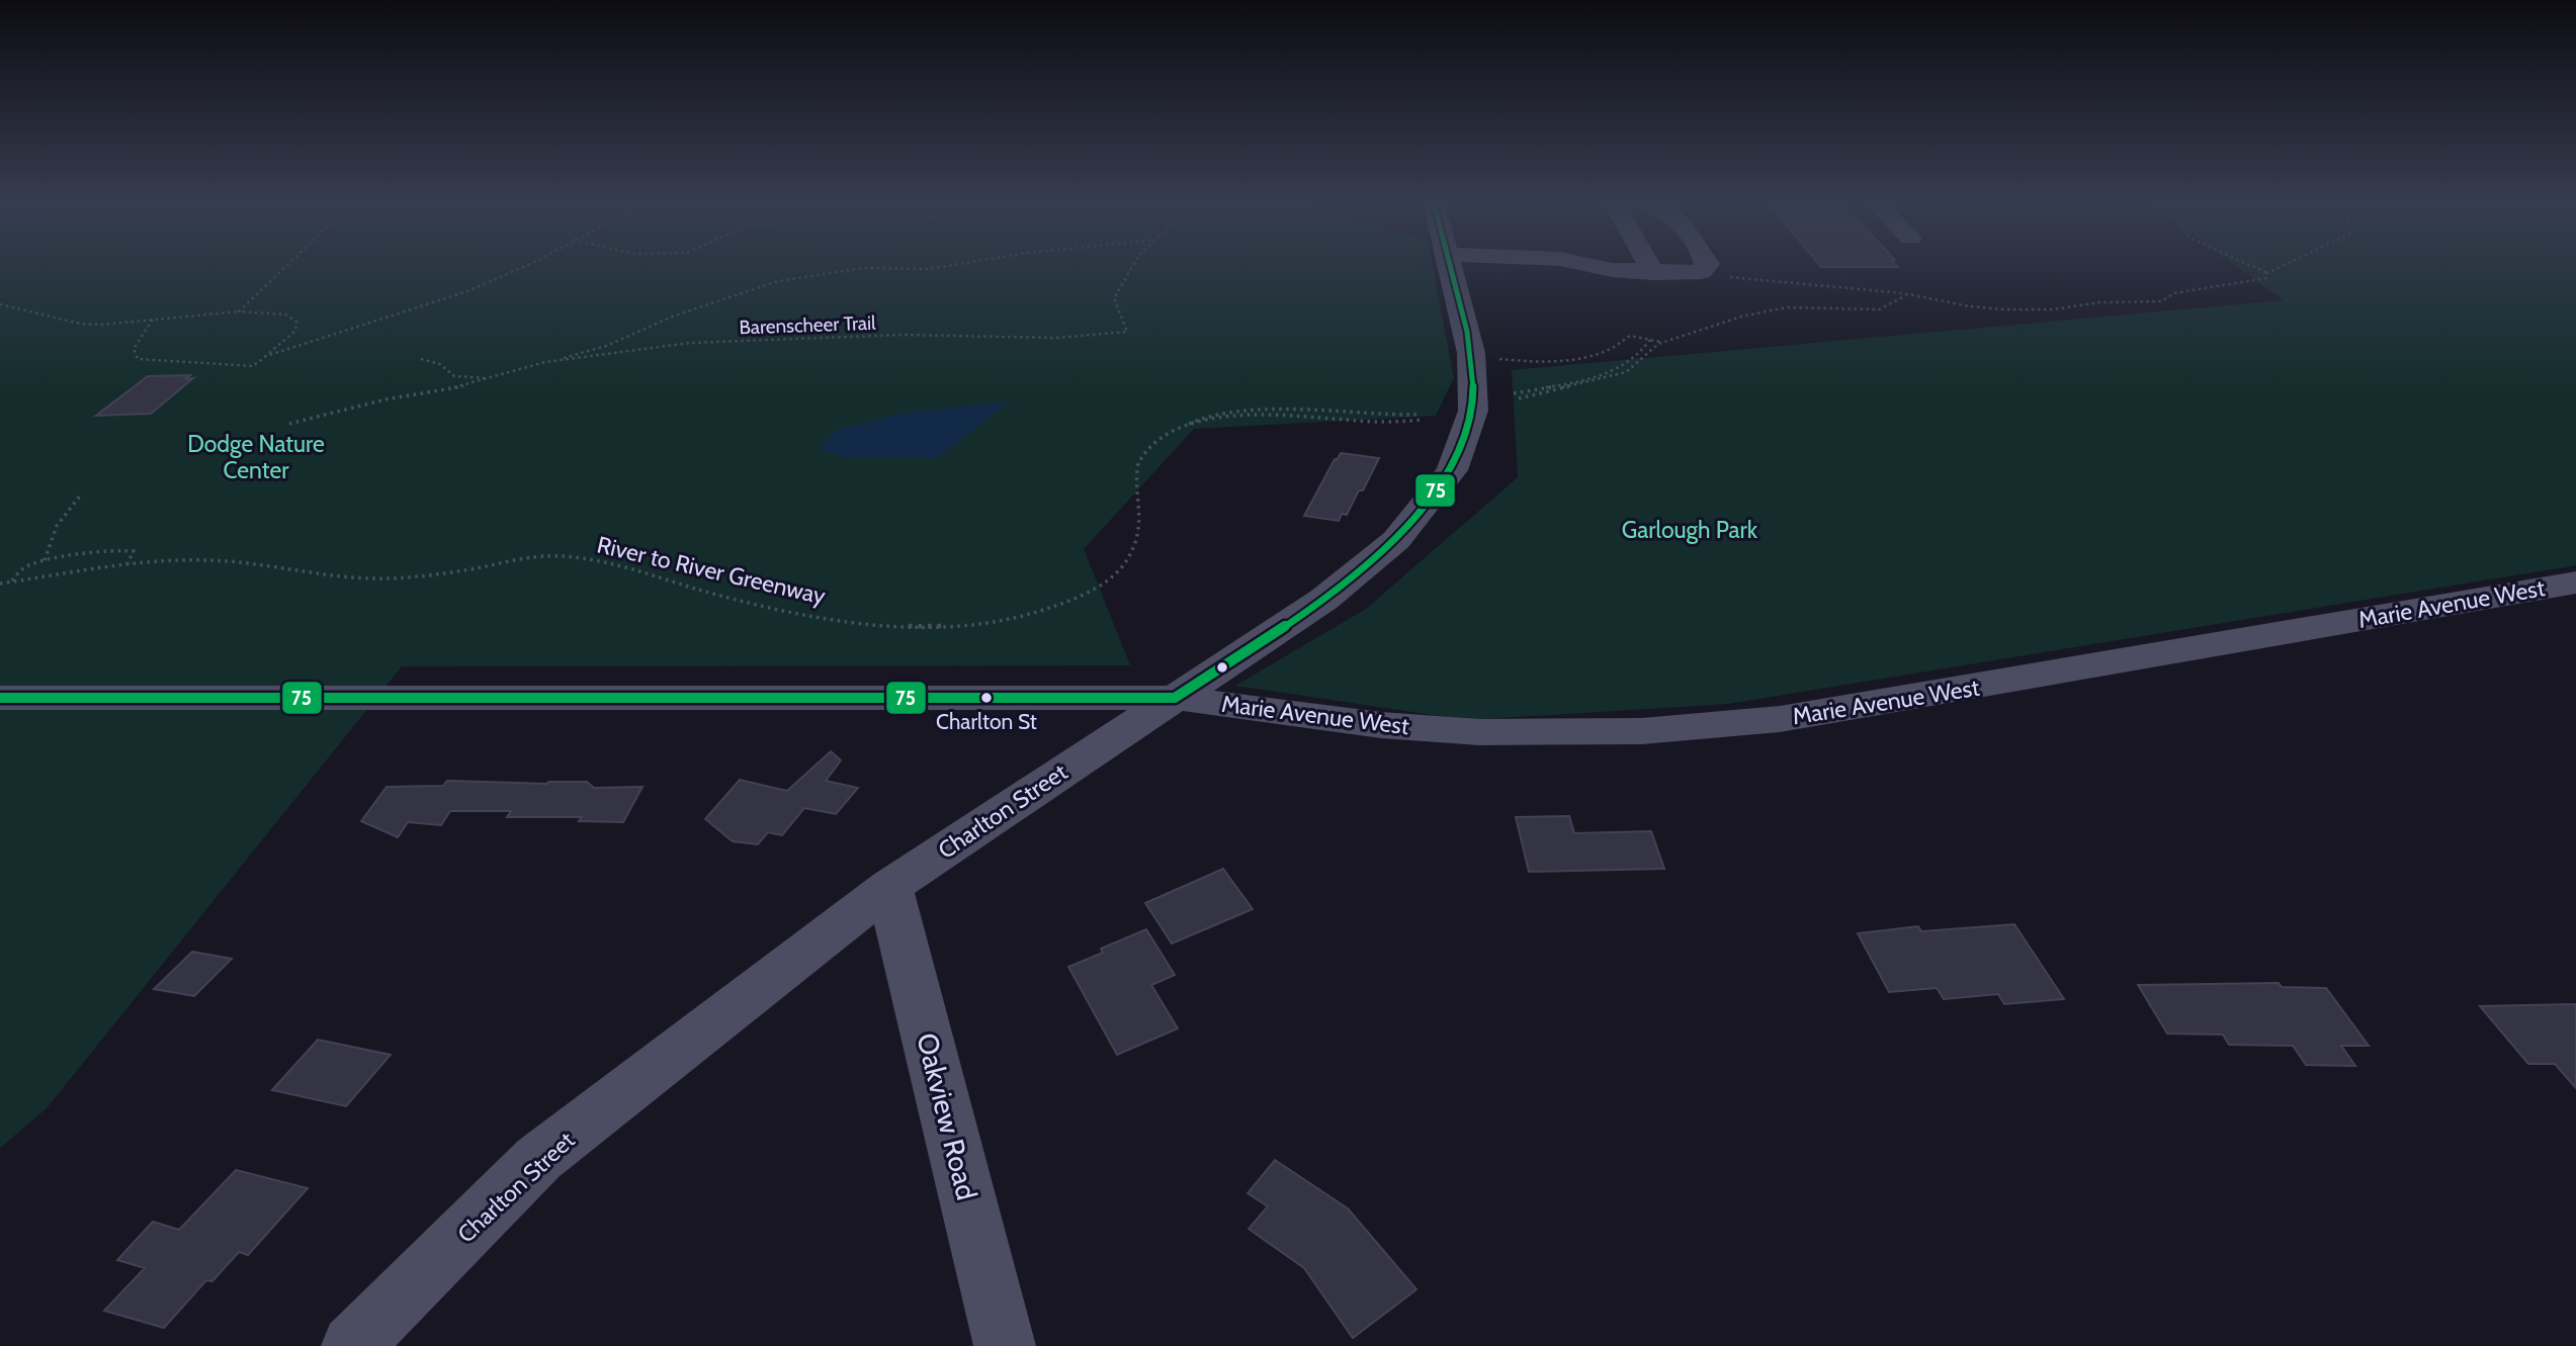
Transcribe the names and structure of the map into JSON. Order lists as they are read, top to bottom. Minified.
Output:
{"streets":{"street":["Marie Avenue West","Charlton Street","Oakview Road"],"path":["Barenscheer Trail","River to River Greenway"]},"crossings":[["Marie Avenue West","Charlton Street"],["Charlton Street","Oakview Road"]],"parks":["Dodge Nature Center","Garlough Park"],"places":["Charlton St"],"lines":["transit line 75"]}
